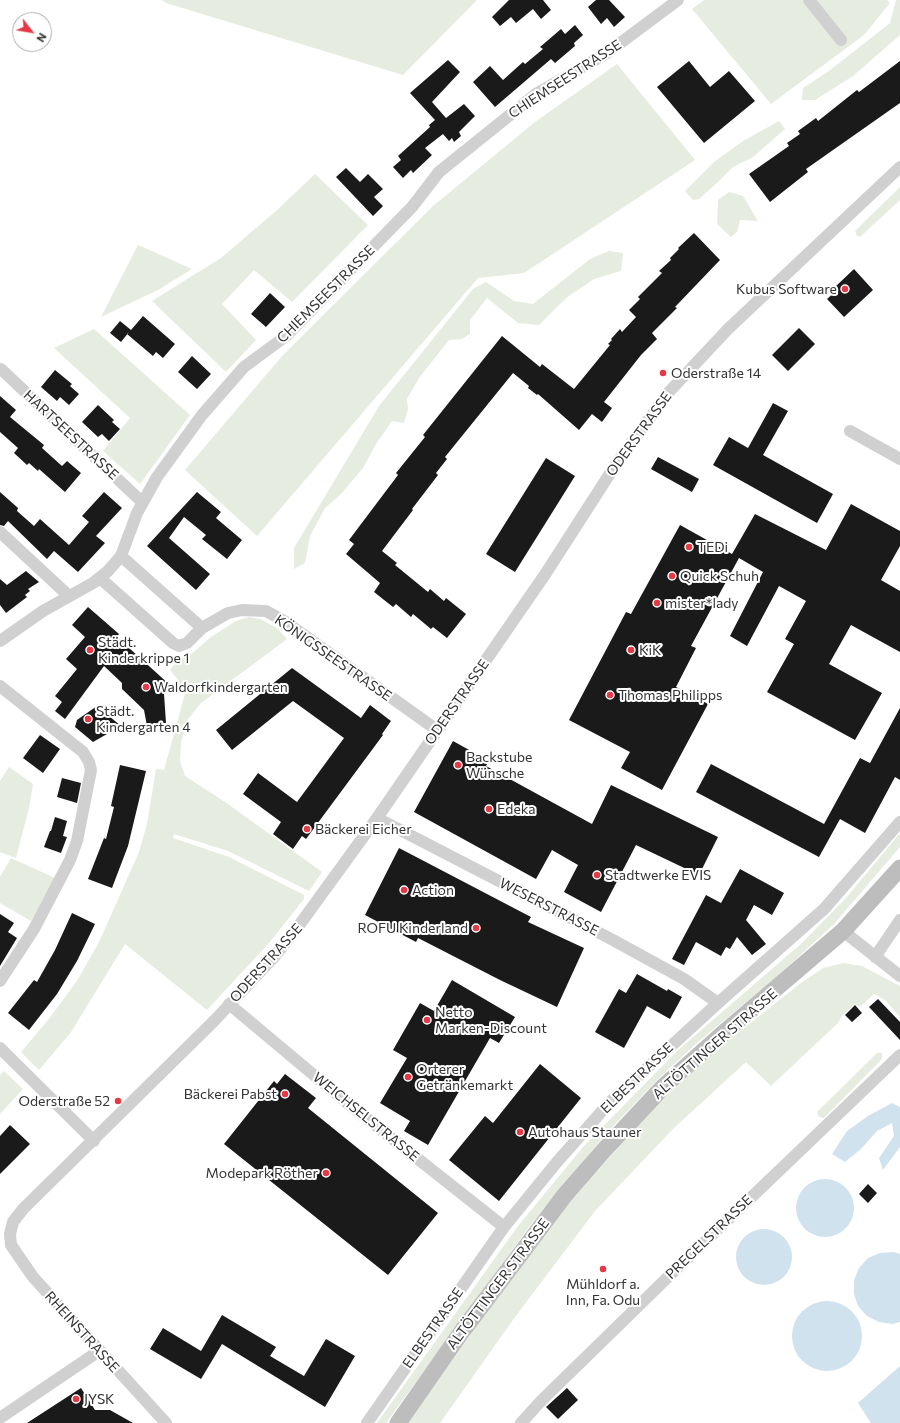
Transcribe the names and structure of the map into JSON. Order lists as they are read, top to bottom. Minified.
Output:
{"streets":{"main road":["ALTÖTTINGER STRASSE"],"street":["CHIEMSEESTRASSE","ODERSTRASSE","HARTSEESTRASSE","KÖNIGSSEESTRASSE","WESERSTRASSE","ELBESTRASSE","WEICHSELSTRASSE","PREGELSTRASSE","RHEINSTRASSE"]},"crossings":[["CHIEMSEESTRASSE","HARTSEESTRASSE"],["CHIEMSEESTRASSE","KÖNIGSSEESTRASSE"],["ODERSTRASSE","KÖNIGSSEESTRASSE"],["ODERSTRASSE","WESERSTRASSE"],["ODERSTRASSE","WEICHSELSTRASSE"],["ODERSTRASSE","RHEINSTRASSE"],["WESERSTRASSE","ELBESTRASSE"],["ELBESTRASSE","WEICHSELSTRASSE"]],"places":["Kubus Software","Oderstraße 14","TEDi","Quick Schuh","mister*lady","Städt. Kinderkrippe 1","KiK","Waldorfkindergarten","Thomas Philipps","Städt. Kindergarten 4","Backstube Wünsche","Edeka","Bäckerei Eicher","Stadtwerke EVIS","Action","ROFU Kinderland","Netto Marken-Discount","Orterer Getränkemarkt","Bäckerei Pabst","Oderstraße 52","Autohaus Stauner","Modepark Röther","Mühldorf a. Inn, Fa. Odu","JYSK"],"north":"bottom right"}
